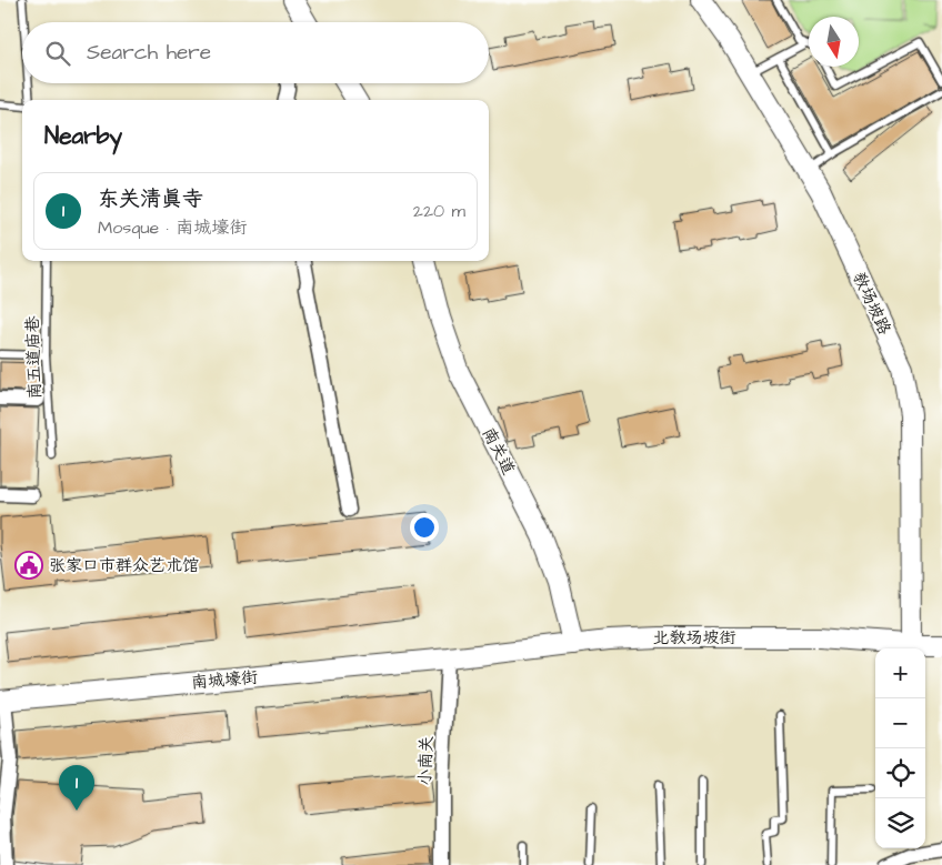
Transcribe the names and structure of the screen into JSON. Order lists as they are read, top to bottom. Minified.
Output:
{"streets":{"street":["教场坡路","南关道","北教场坡街","南城壕街","小南关"],"lane":["南五道庙巷"]},"crossings":[["教场坡路","北教场坡街"],["南关道","北教场坡街"],["北教场坡街","南城壕街"],["北教场坡街","小南关"],["南城壕街","小南关"]],"places":{"public building":["张家口市群众艺术馆"]},"north":"bottom","page":{"search":"Search here","heading":"Nearby","list":[{"mark":"1","name":"东关清真寺","note":"Mosque · 南城壕街","value":"220 m"}],"map_buttons":["+","−"],"pins":"1"}}
